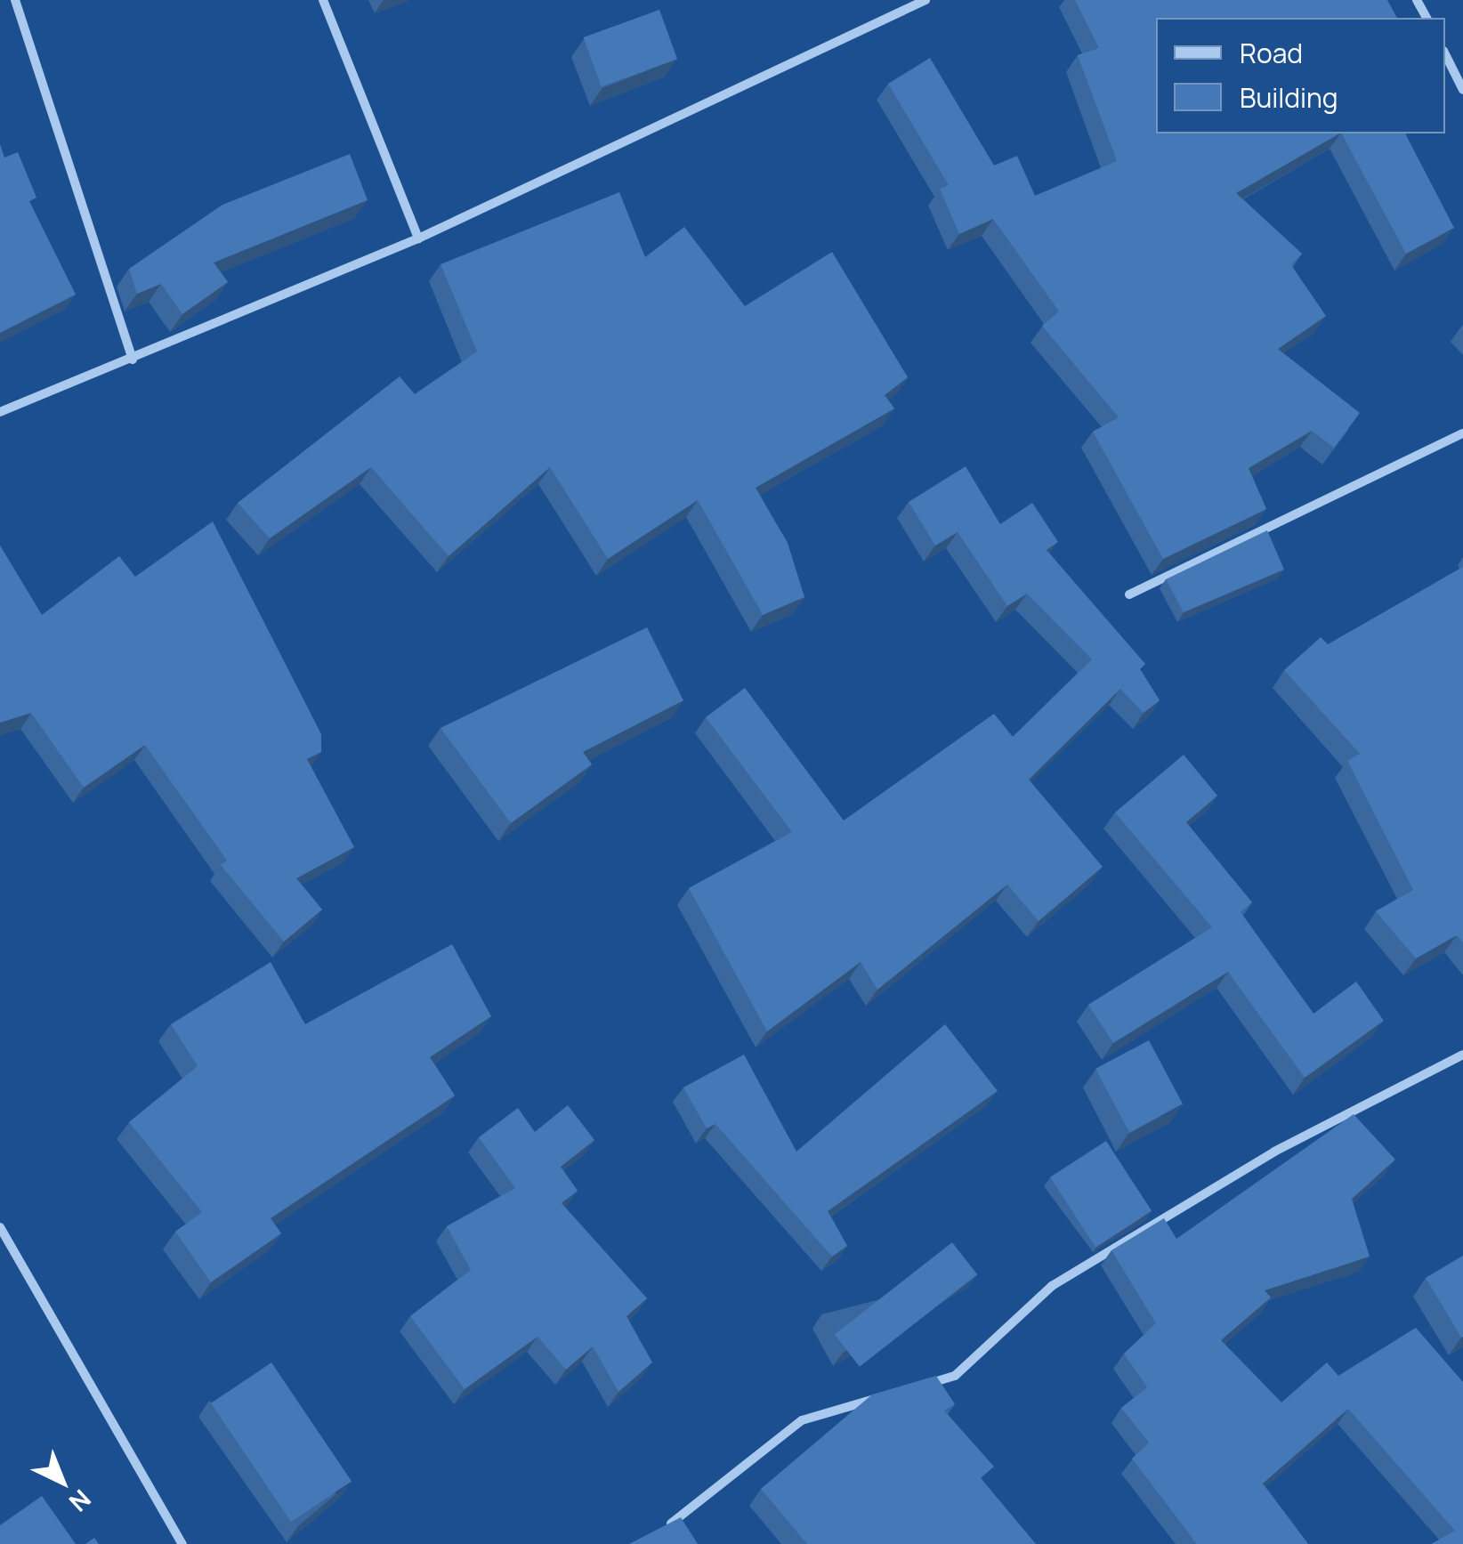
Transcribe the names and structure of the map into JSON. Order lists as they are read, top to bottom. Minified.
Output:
{"legend":["Road","Building"],"north":"bottom right"}
